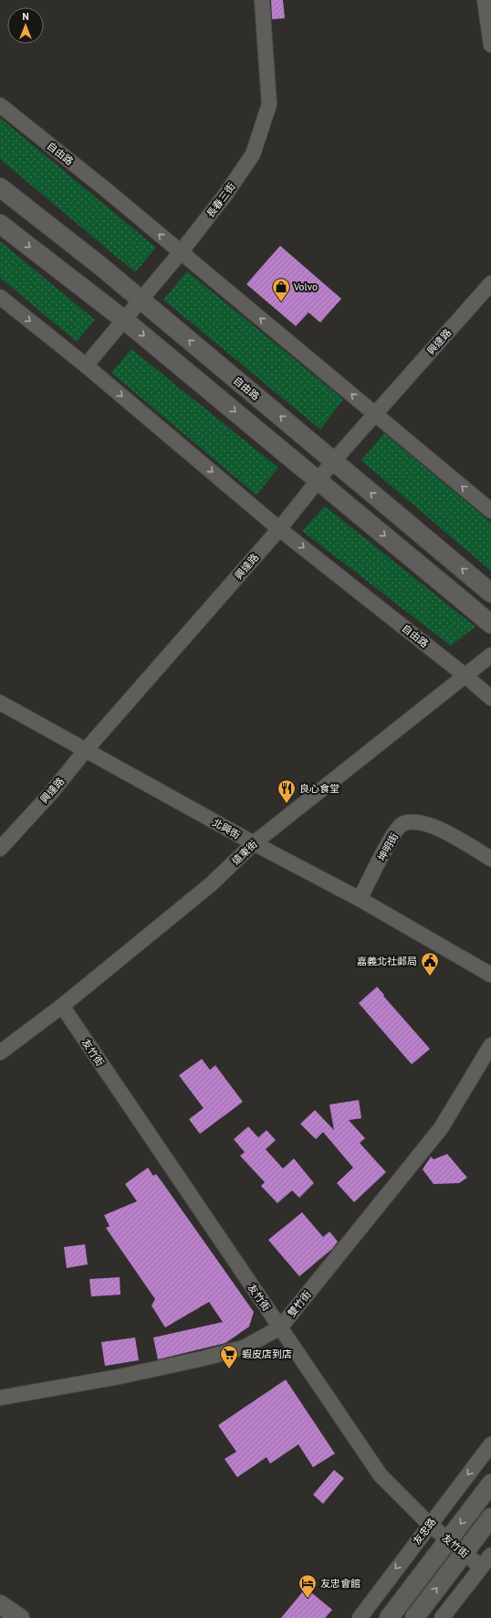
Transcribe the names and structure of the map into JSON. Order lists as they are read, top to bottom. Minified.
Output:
{"streets":{"street":["自由路","長春三街","興達路","北興街","坤明街","遠東街","友竹街","雙竹街","友忠路"]},"crossings":[["自由路","長春三街"],["自由路","興達路"],["自由路","遠東街"],["興達路","北興街"],["北興街","坤明街"],["北興街","遠東街"],["遠東街","友竹街"],["友竹街","雙竹街"],["友竹街","友忠路"]],"places":{"shop":["Volvo"],"restaurant":["良心食堂"],"public building":["嘉義北社郵局"],"supermarket":["蝦皮店到店"],"hotel":["友忠會館"]},"north":"top"}
